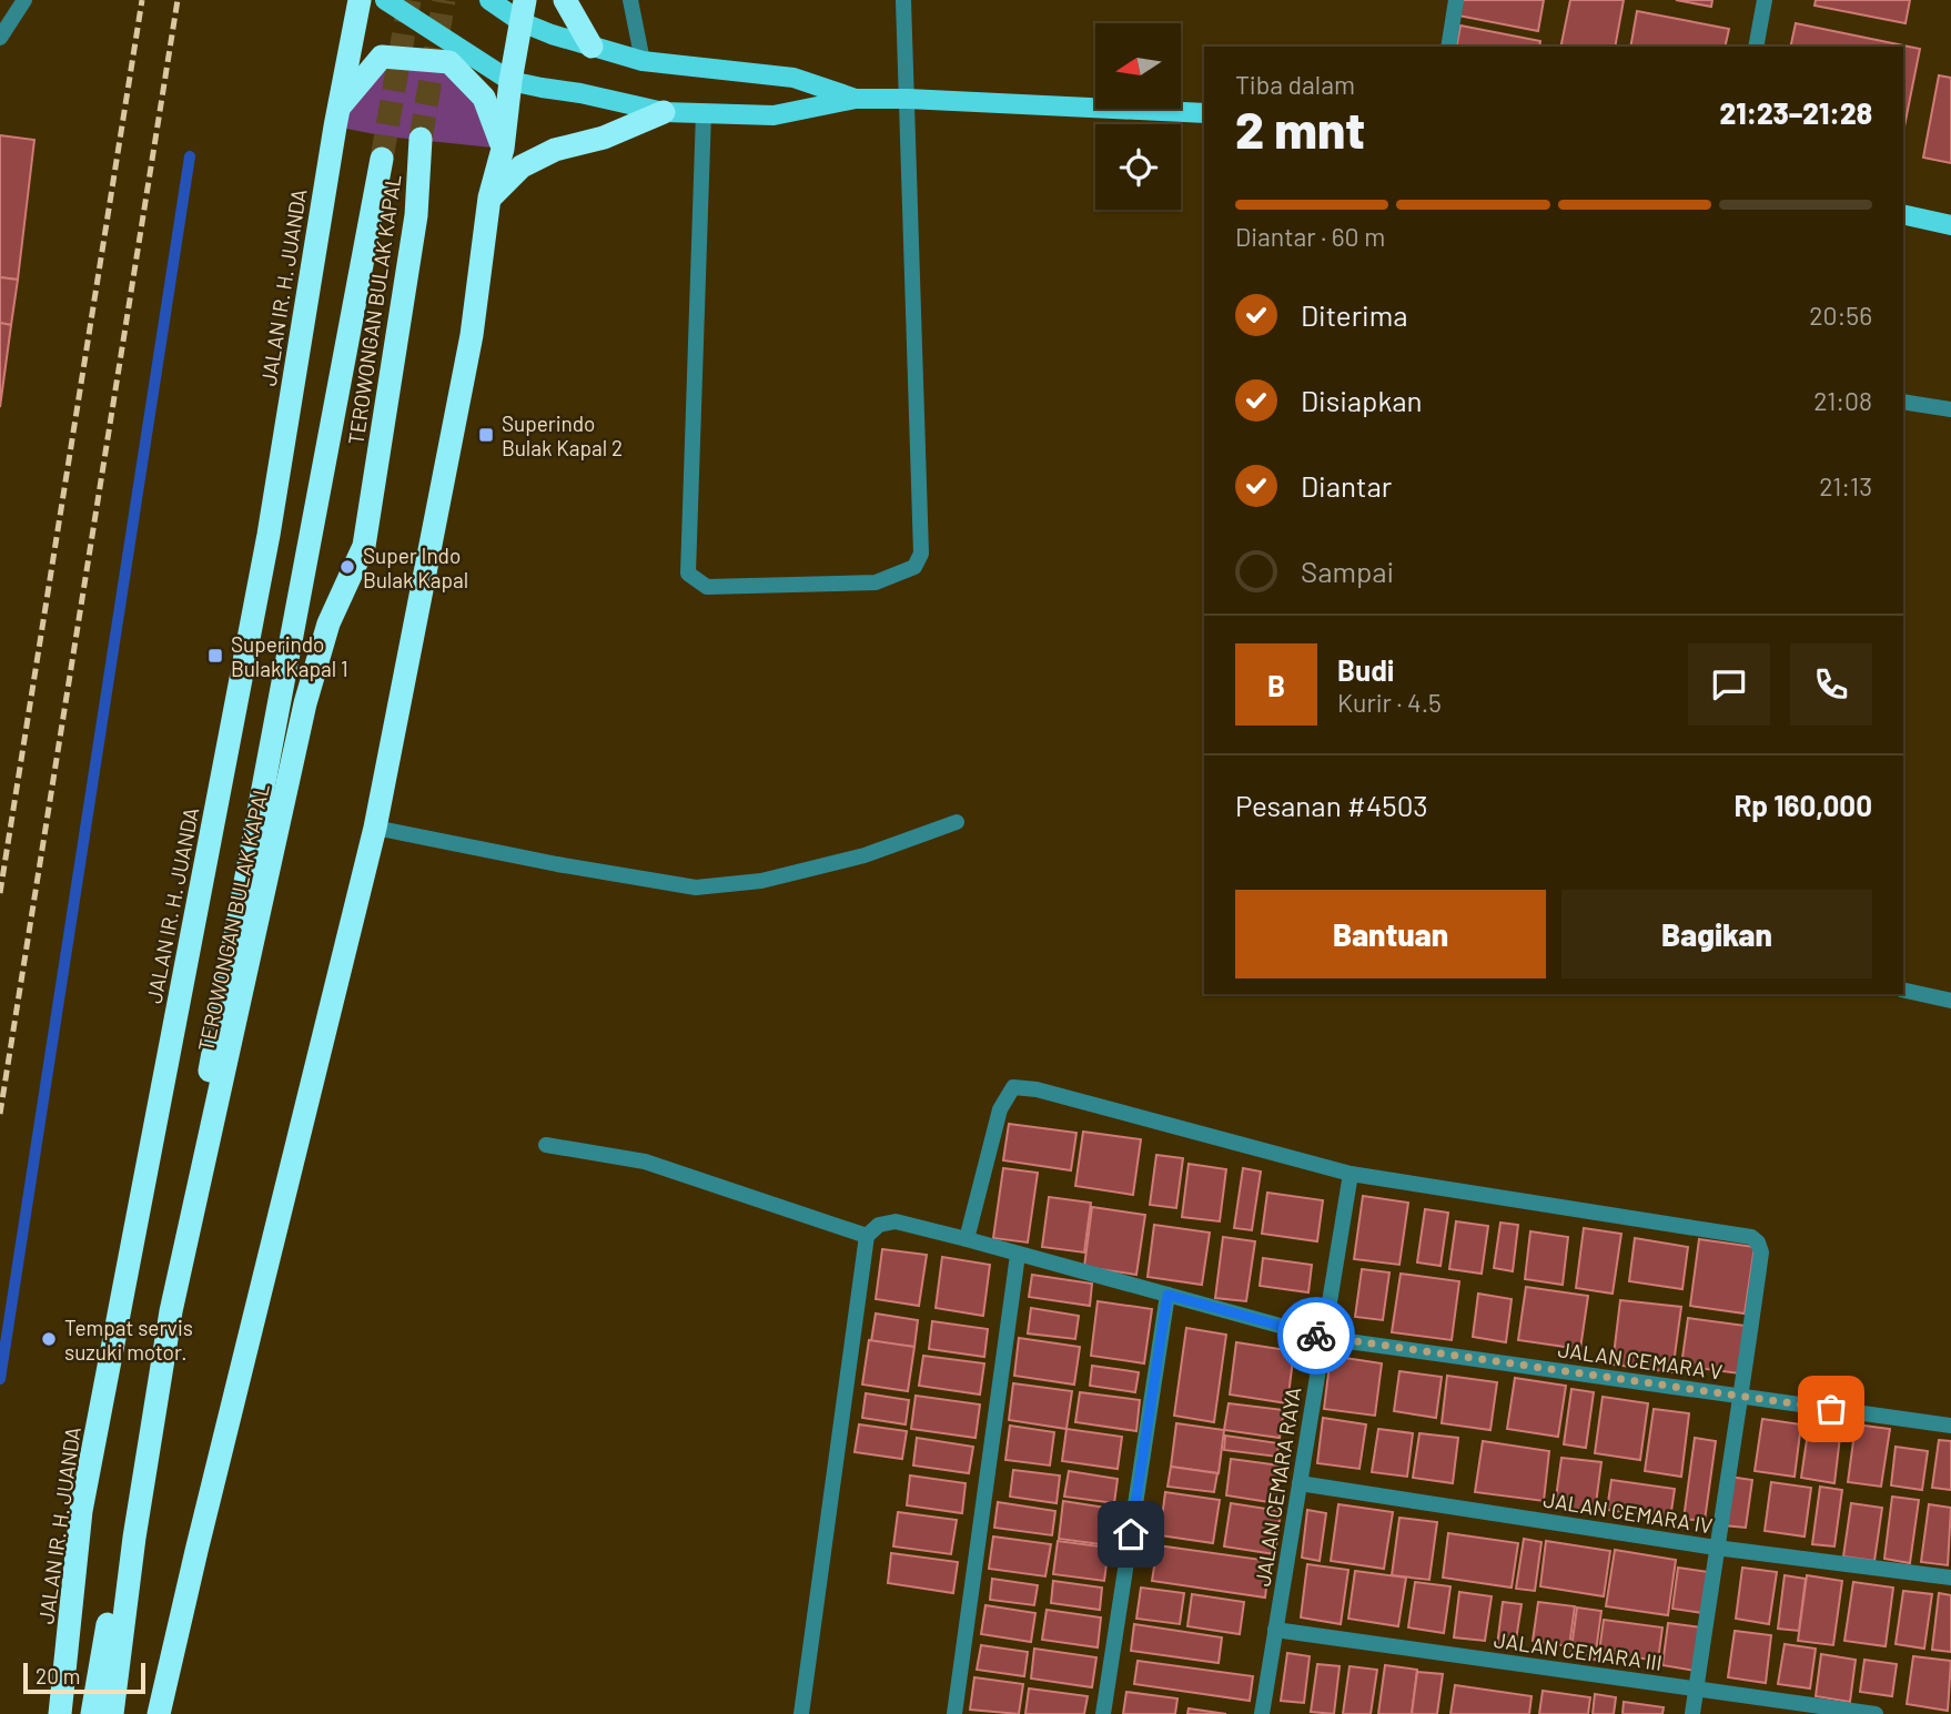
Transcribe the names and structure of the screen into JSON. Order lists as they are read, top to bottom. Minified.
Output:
{"streets":{"highway":["JALAN IR. H. JUANDA","TEROWONGAN BULAK KAPAL"],"street":["JALAN CEMARA V","JALAN CEMARA RAYA","JALAN CEMARA IV","JALAN CEMARA III"]},"crossings":[["JALAN CEMARA V","JALAN CEMARA RAYA"],["JALAN CEMARA RAYA","JALAN CEMARA IV"],["JALAN CEMARA RAYA","JALAN CEMARA III"]],"places":{"transit":["Superindo Bulak Kapal 2","Superindo Bulak Kapal 1"],"other":["Super Indo Bulak Kapal","Tempat servis suzuki motor."]},"scale_bar":"20 m","north":"left","page":{"heading":["2 mnt","Tiba dalam","21:23–21:28"],"panel":["Budi","Kurir · 4.5","Pesanan #4503","Rp 160,000"],"bar":"Diantar · 60 m","list":[["Diterima","20:56"],["Disiapkan","21:08"],["Diantar","21:13"],"Sampai"],"round":"B","buttons":["Bantuan","Bagikan"],"scale":"20 m"}}
